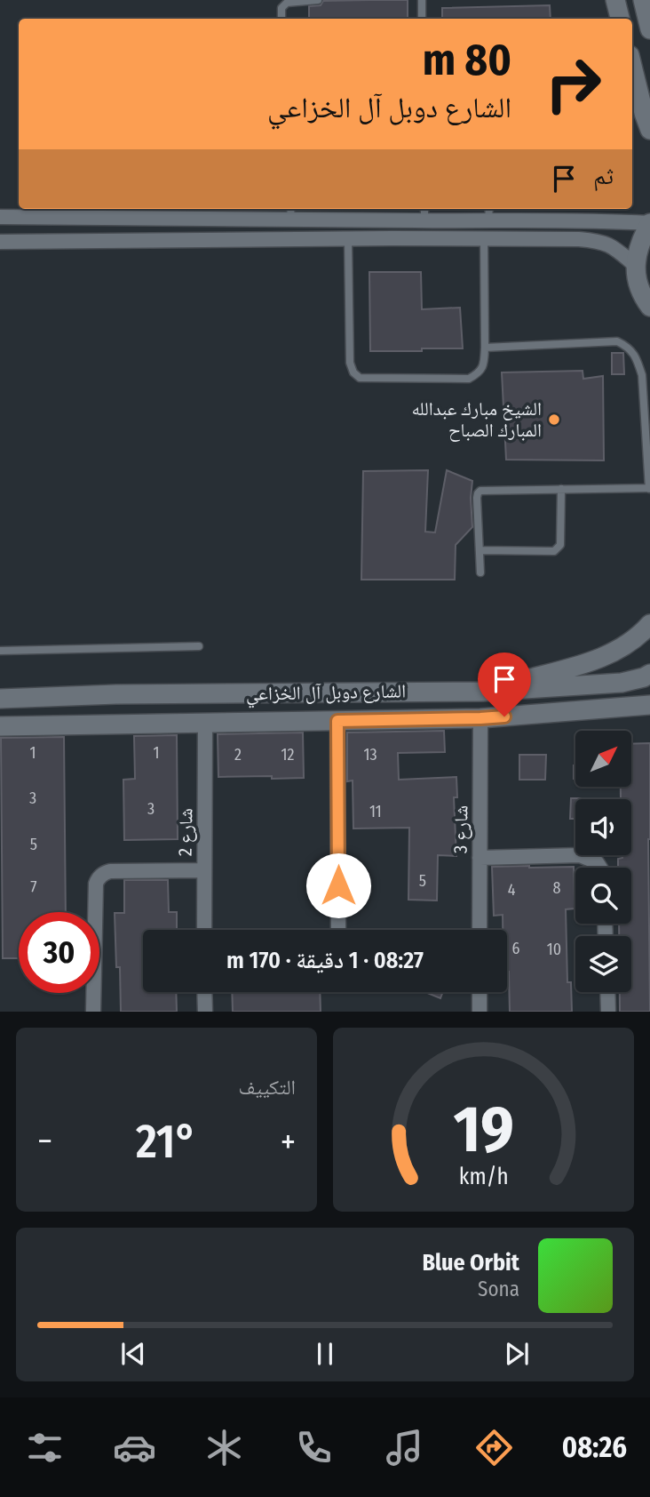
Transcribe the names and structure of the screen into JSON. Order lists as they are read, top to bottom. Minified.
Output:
{"streets":{"main road":["الشارع دوبل آل الخزاعي"],"street":["شارع 3","شارع 2"]},"crossings":[["الشارع دوبل آل الخزاعي","شارع 3"],["الشارع دوبل آل الخزاعي","شارع 2"]],"places":["الشيخ مبارك عبدالله المبارك الصباح"],"house_numbers":["1","1","2","12","13","3","3","11","5","5","7","8","4","6","10"],"north":"top right","page":{"turn":["80 m","الشارع دوبل آل الخزاعي"],"then":"ثم","limit":"30","trip":"08:27 · 1 دقيقة · 170 m","tile":"التكييف","heat":["−","21°","+"],"song":["Blue Orbit","Sona"],"tabs":"08:26","gauge":["19","km/h"]}}
